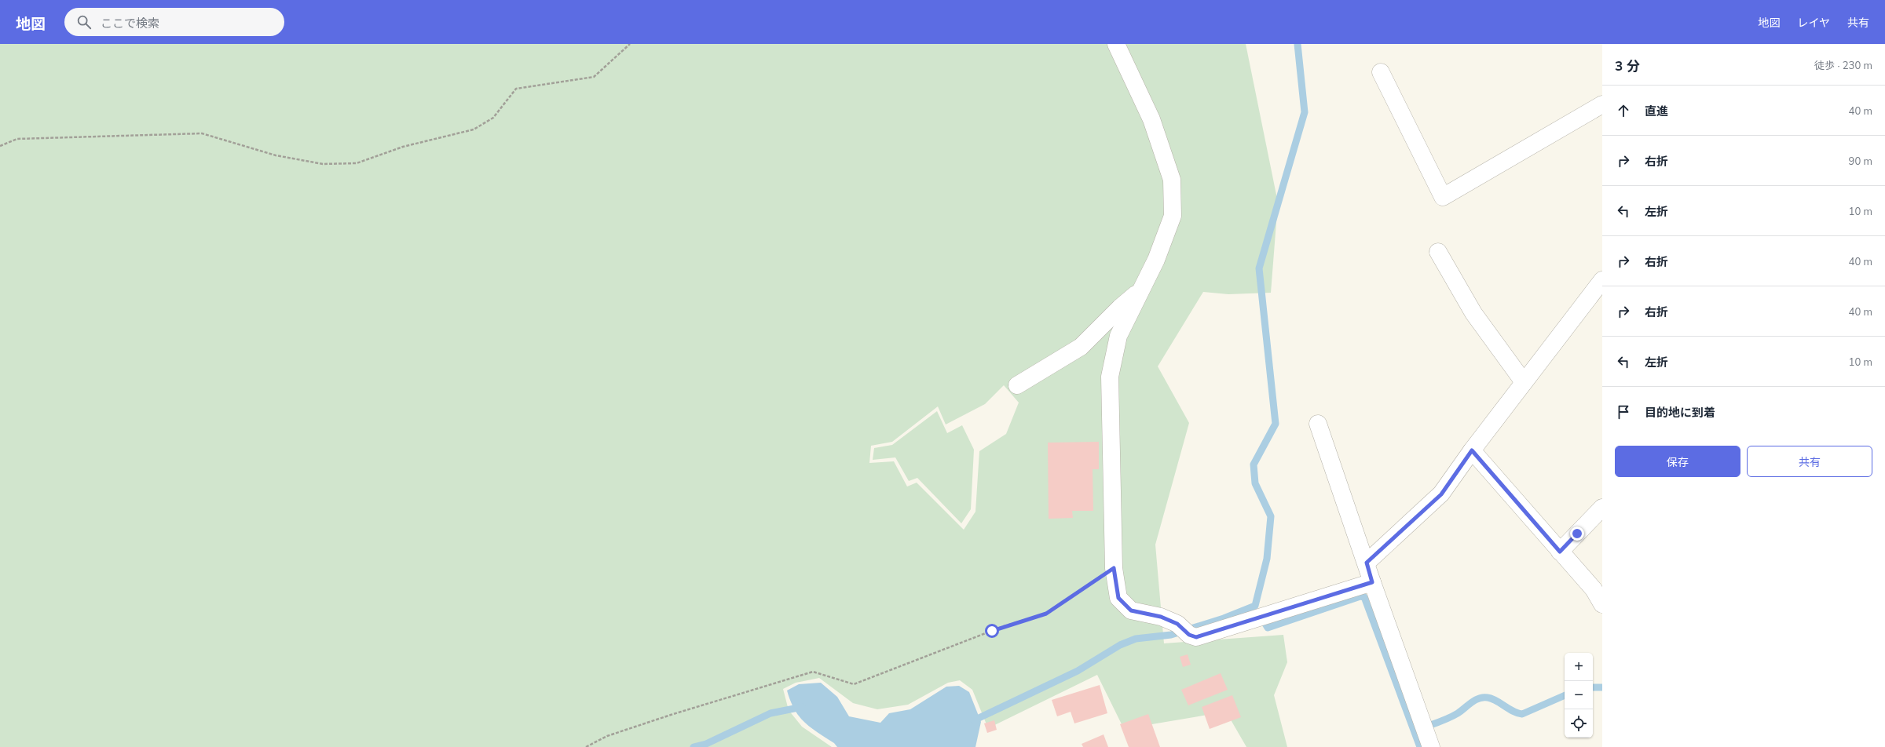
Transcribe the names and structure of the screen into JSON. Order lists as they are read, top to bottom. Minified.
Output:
{"page":{"header":"地図","search":"ここで検索","nav":["地図","レイヤ","共有"],"heading":["3 分","徒歩 · 230 m"],"list":[["直進","40 m"],["右折","90 m"],["左折","10 m"],["右折","40 m"],["右折","40 m"],["左折","10 m"],"目的地に到着"],"buttons":["保存","共有"],"map_buttons":["+","−"]}}
